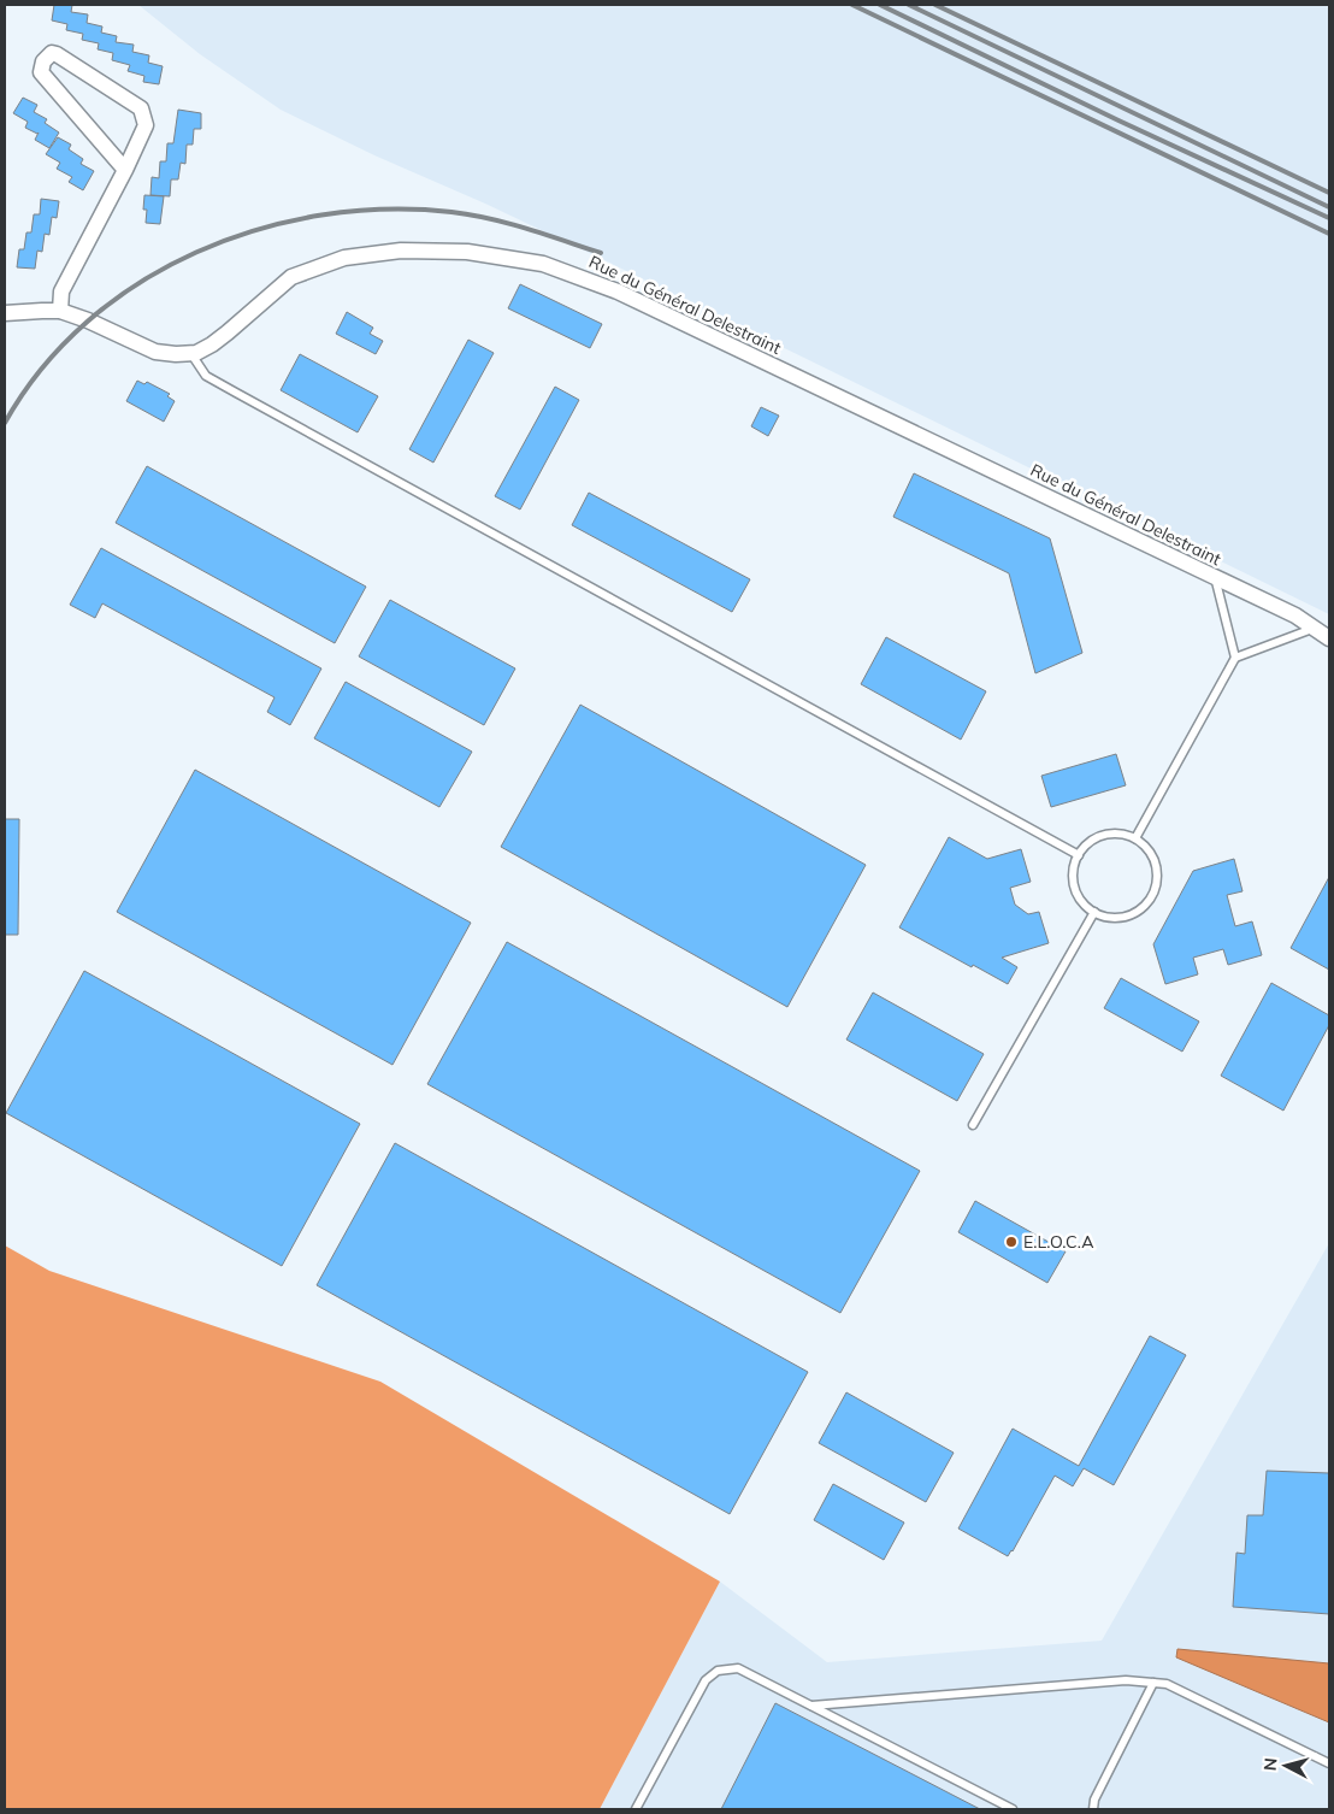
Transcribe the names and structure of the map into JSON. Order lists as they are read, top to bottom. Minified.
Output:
{"streets":{"street":["Rue du Général Delestraint"]},"places":["E.L.O.C.A"],"north":"left"}
